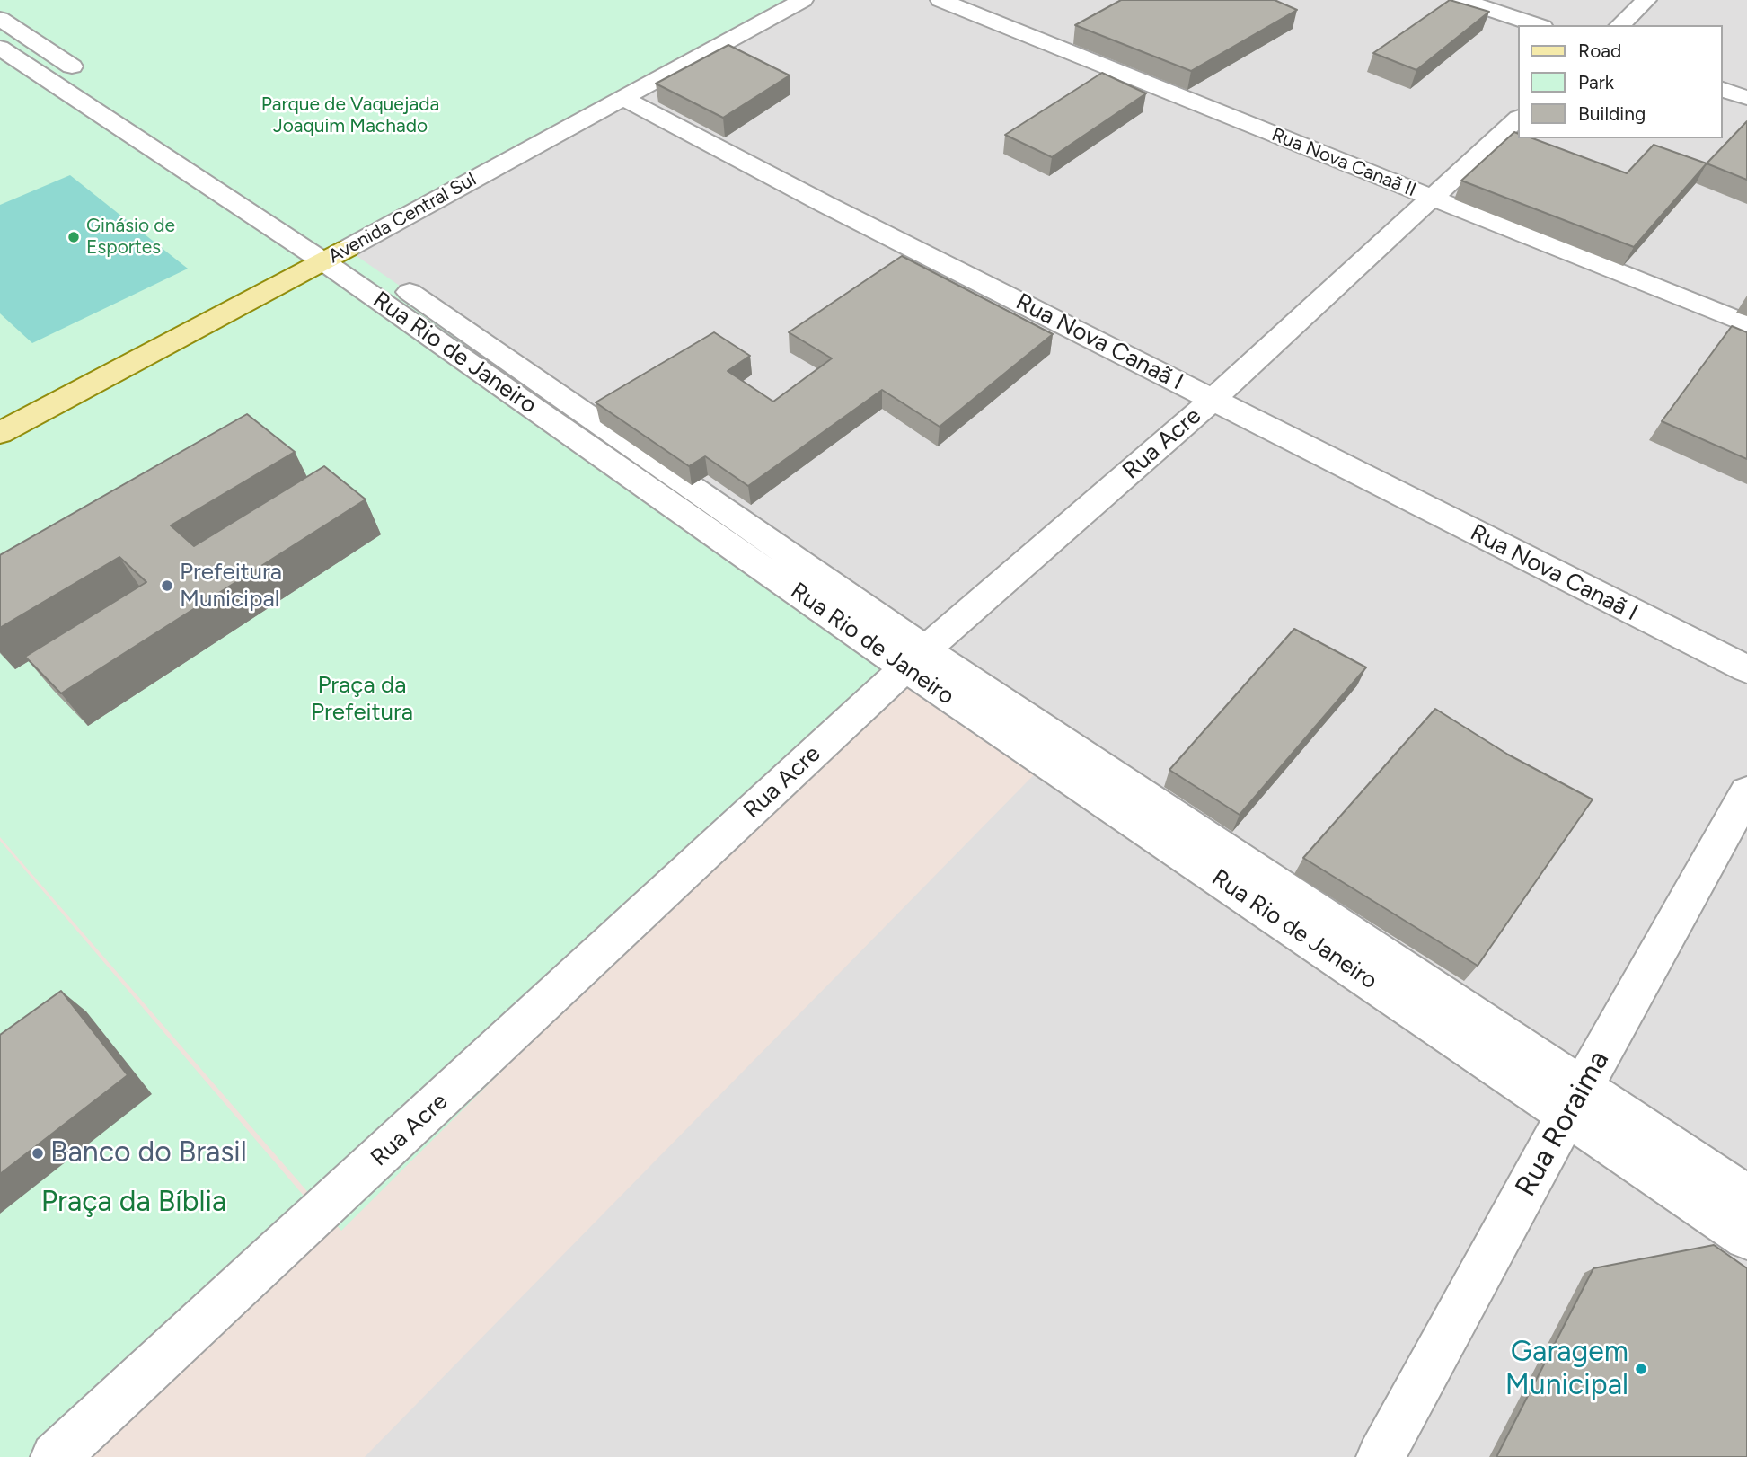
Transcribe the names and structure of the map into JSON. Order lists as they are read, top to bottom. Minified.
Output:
{"streets":{"main road":["Avenida Central Sul"],"street":["Rua Nova Canaã II","Rua Nova Canaã I","Rua Rio de Janeiro","Rua Acre","Rua Roraima"]},"crossings":[["Rua Nova Canaã II","Rua Acre"],["Avenida Central Sul","Rua Nova Canaã I"],["Avenida Central Sul","Rua Rio de Janeiro"],["Rua Nova Canaã I","Rua Acre"],["Rua Rio de Janeiro","Rua Acre"],["Rua Rio de Janeiro","Rua Roraima"]],"parks":["Parque de Vaquejada Joaquim Machado","Praça da Prefeitura","Praça da Bíblia"],"places":["Ginásio de Esportes","Prefeitura Municipal","Banco do Brasil","Garagem Municipal"],"legend":["Road","Park","Building"]}
